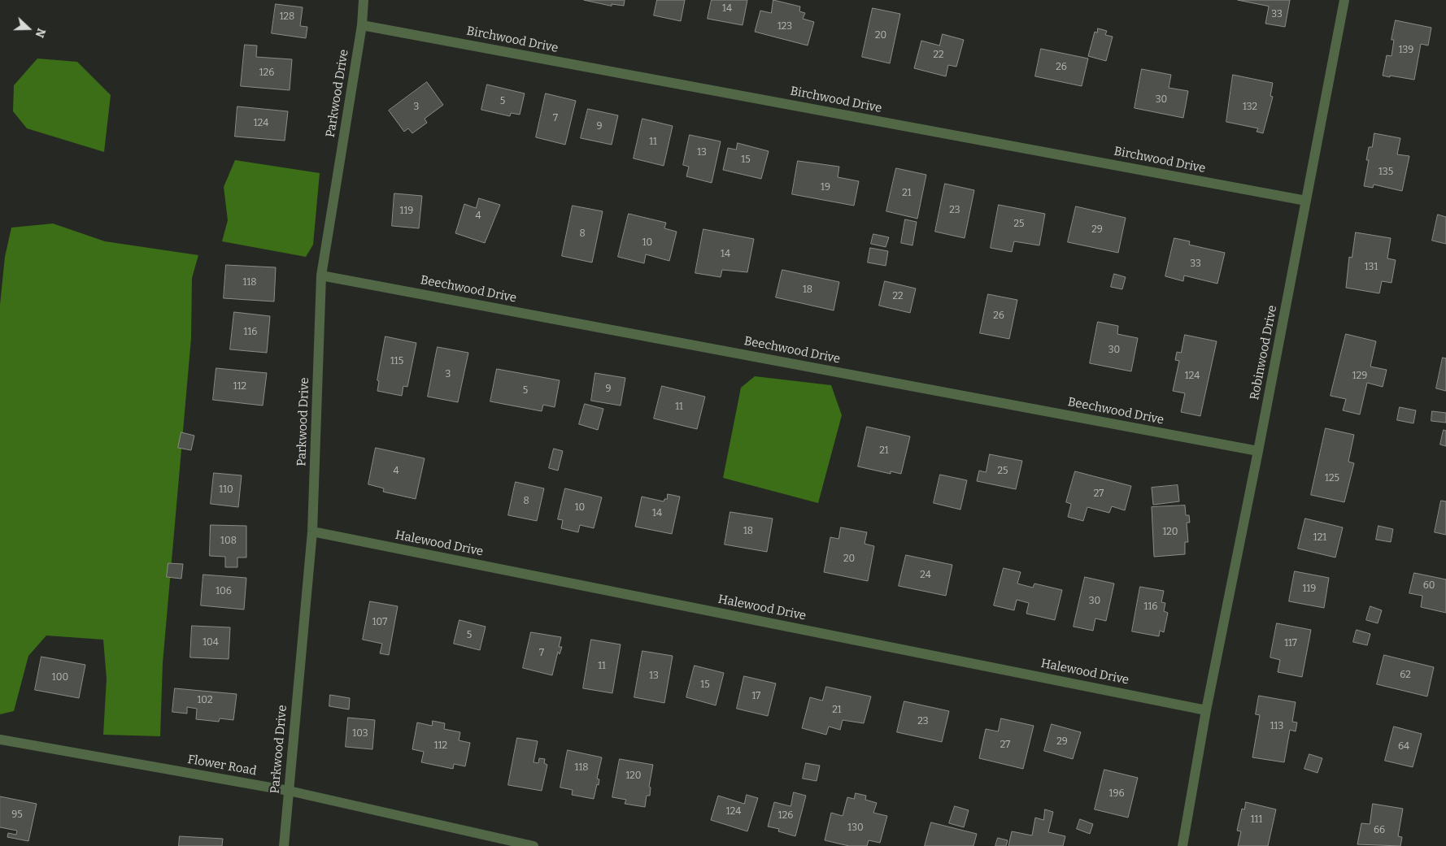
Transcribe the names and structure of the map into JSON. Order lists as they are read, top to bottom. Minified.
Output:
{"streets":{"street":["Birchwood Drive","Parkwood Drive","Beechwood Drive","Robinwood Drive","Halewood Drive","Flower Road"]},"crossings":[["Birchwood Drive","Parkwood Drive"],["Birchwood Drive","Robinwood Drive"],["Parkwood Drive","Beechwood Drive"],["Parkwood Drive","Halewood Drive"],["Parkwood Drive","Flower Road"],["Beechwood Drive","Robinwood Drive"],["Robinwood Drive","Halewood Drive"]],"house_numbers":["14","33","128","123","20","139","22","26","126","30","5","3","132","7","124","9","11","13","15","135","19","21","23","119","4","25","29","8","10","14","33","131","118","18","22","26","116","30","115","3","124","129","112","9","5","11","21","4","25","125","110","27","8","10","14","18","120","121","108","20","24","60","119","106","30","116","107","5","104","117","7","11","62","13","100","15","17","102","21","23","113","103","29","27","112","64","118","120","196","124","95","126","111","130","66"],"north":"right"}
